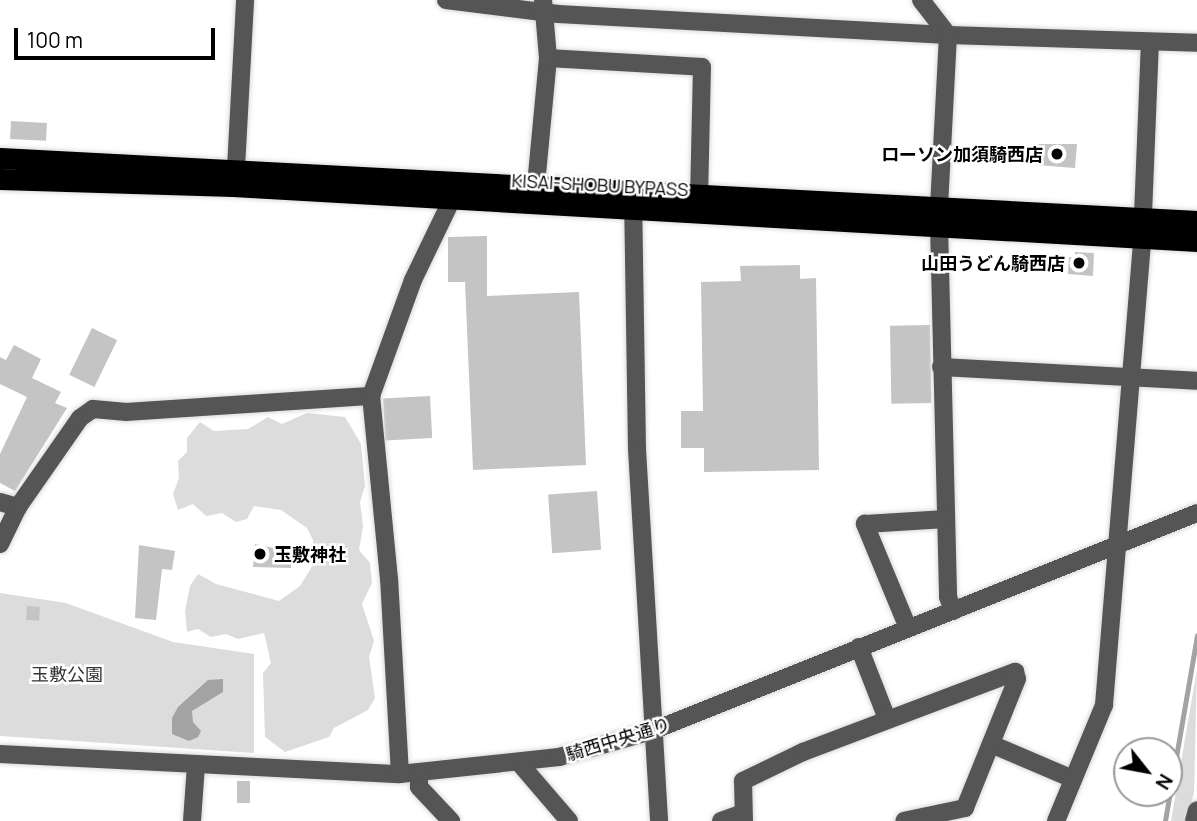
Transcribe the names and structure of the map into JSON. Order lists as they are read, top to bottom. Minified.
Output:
{"streets":{"highway":["KISAI-SHOBU BYPASS"],"street":["騎西中央通り"]},"parks":["玉敷公園"],"places":["ローソン加須騎西店","山田うどん騎西店","玉敷神社"],"scale_bar":"100 m","north":"bottom right"}
